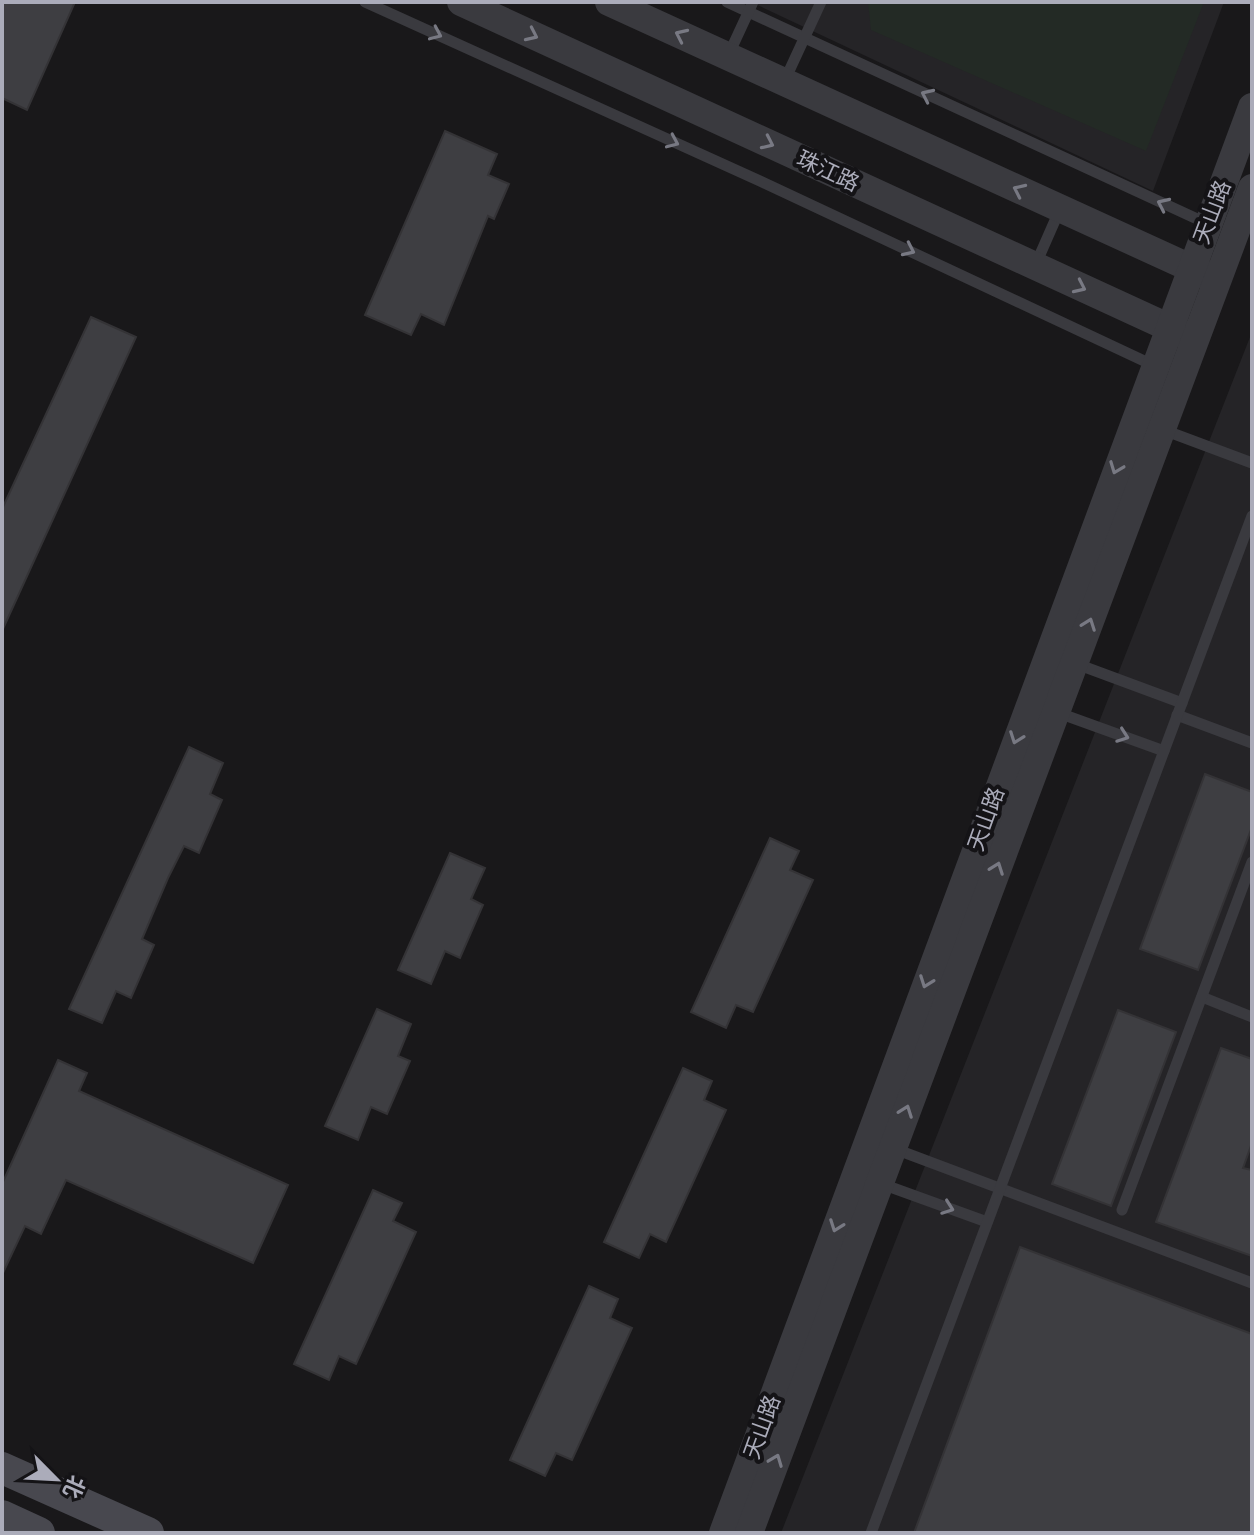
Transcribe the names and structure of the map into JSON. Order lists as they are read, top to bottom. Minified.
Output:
{"streets":{"street":["珠江路","天山路"]},"crossings":[["珠江路","天山路"]],"north":"bottom right"}
